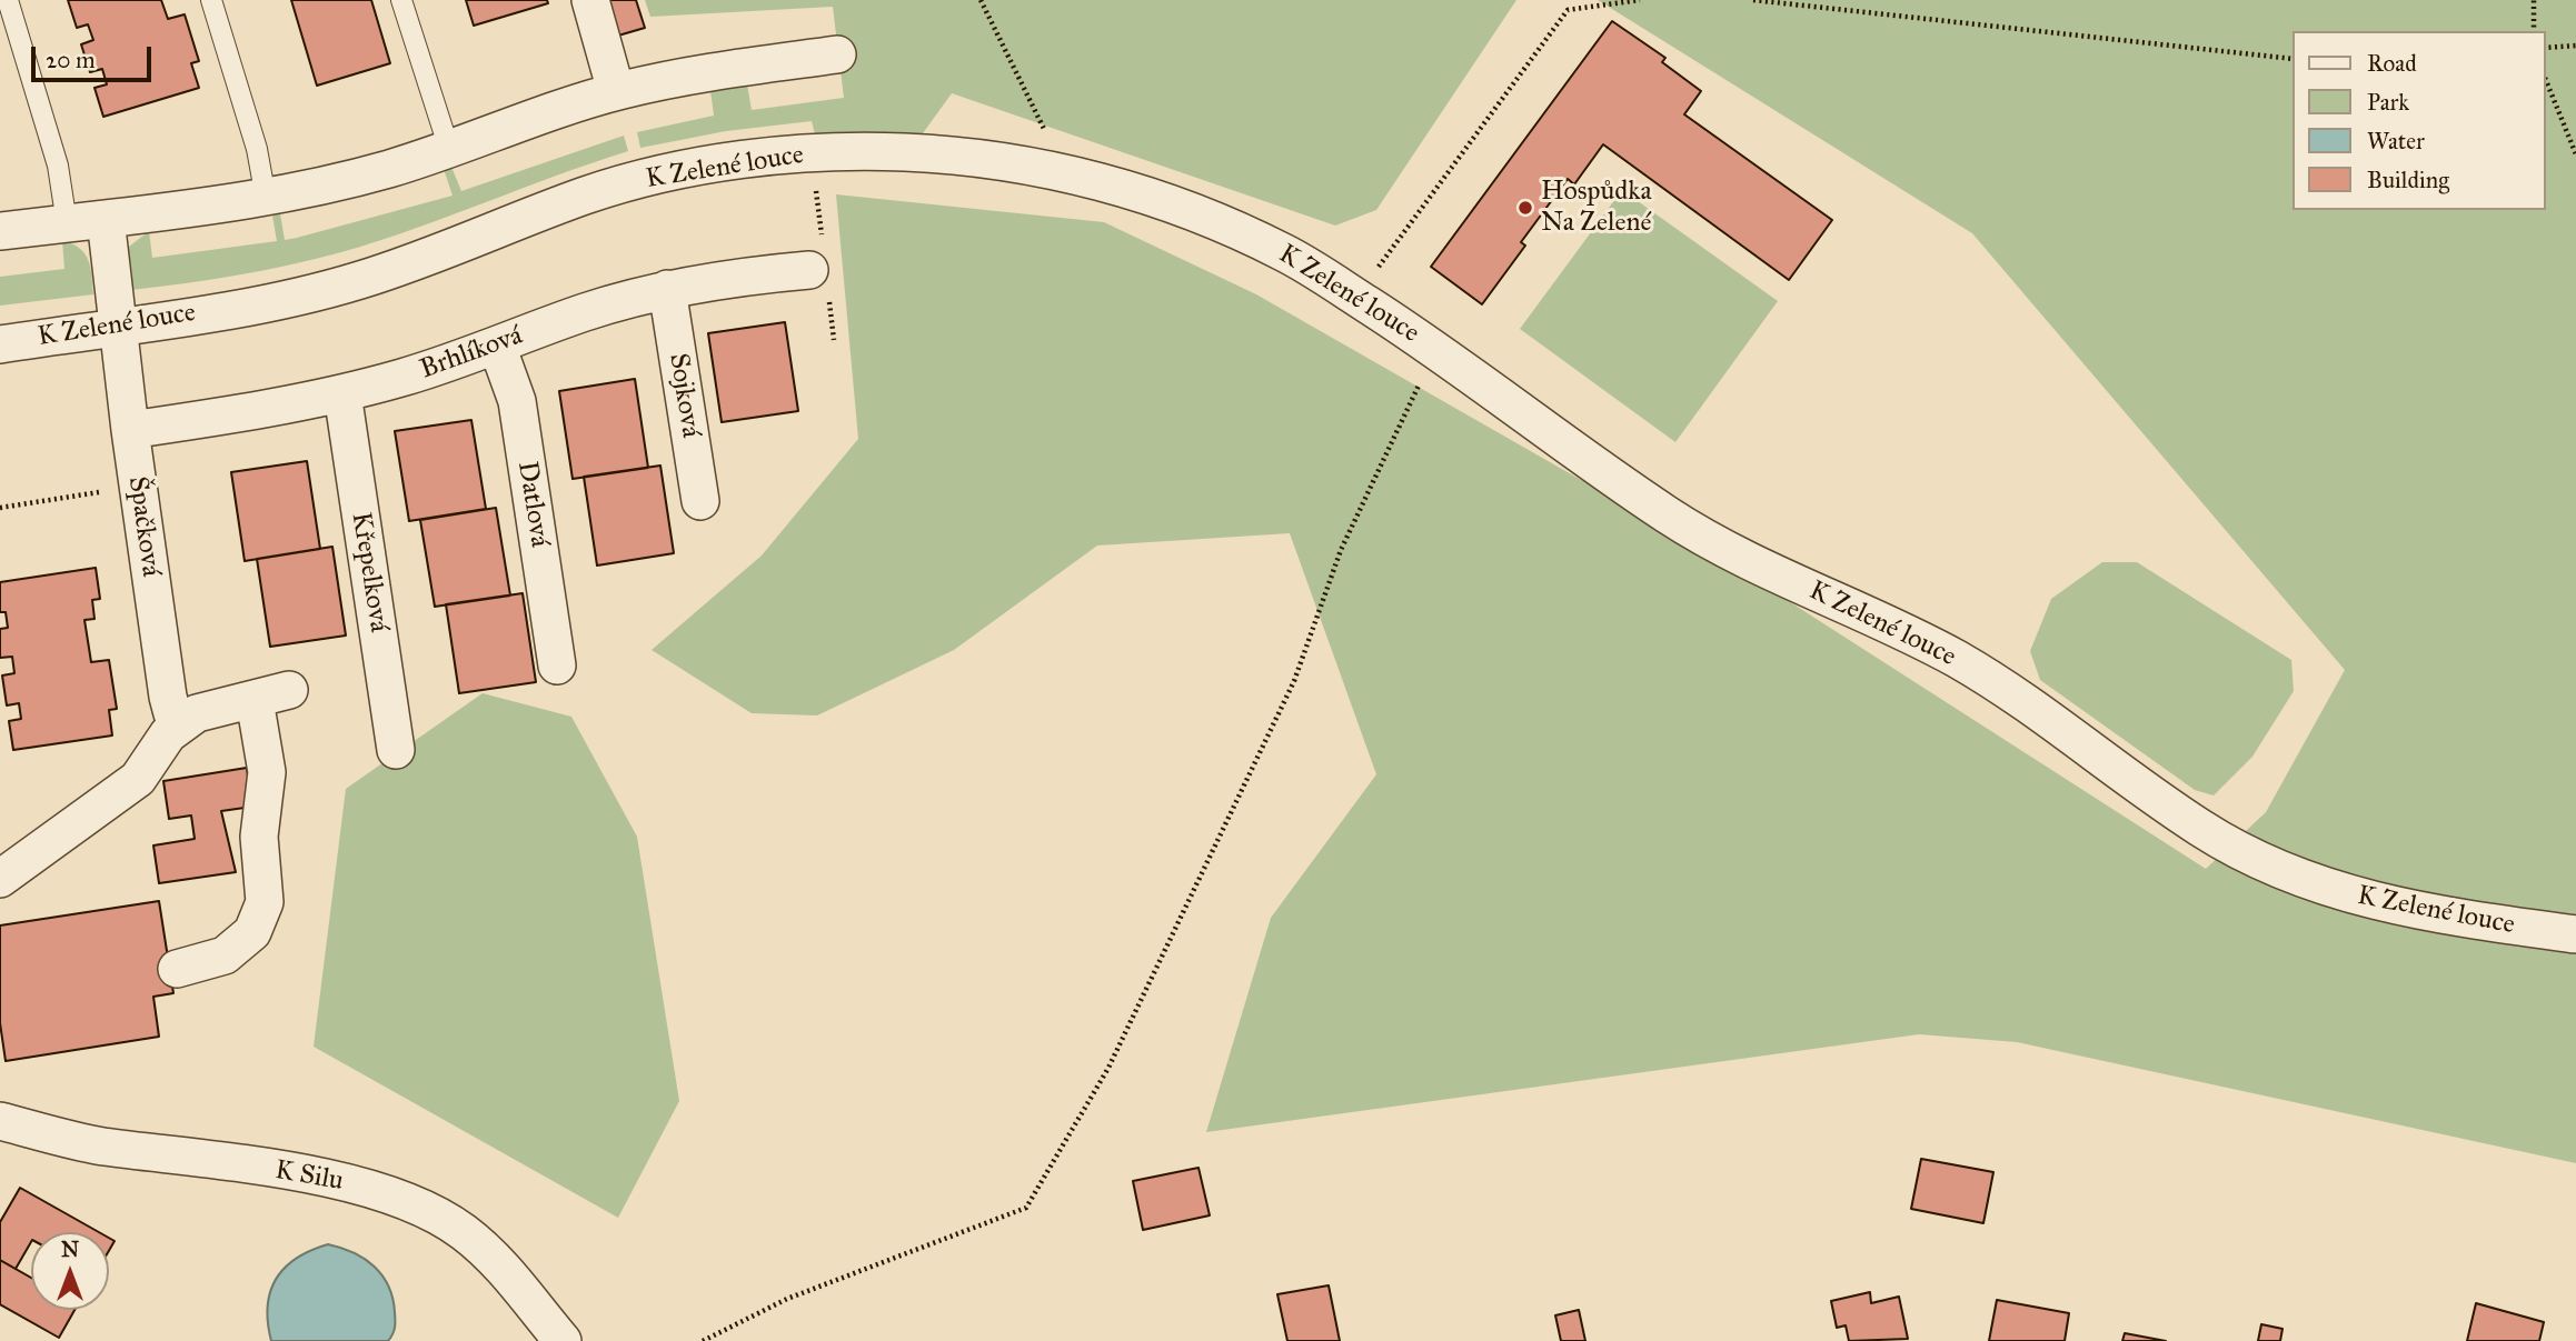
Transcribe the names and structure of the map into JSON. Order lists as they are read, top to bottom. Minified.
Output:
{"streets":{"street":["K Zelené louce","Brhlíková","Sojková","Datlová","Špačková","Křepelková","K Silu"]},"crossings":[["K Zelené louce","Špačková"],["Brhlíková","Sojková"],["Brhlíková","Datlová"],["Brhlíková","Špačková"],["Brhlíková","Křepelková"]],"places":["Hospůdka Na Zelené"],"legend":["Road","Park","Water","Building"],"scale_bar":"20 m","north":"top"}
